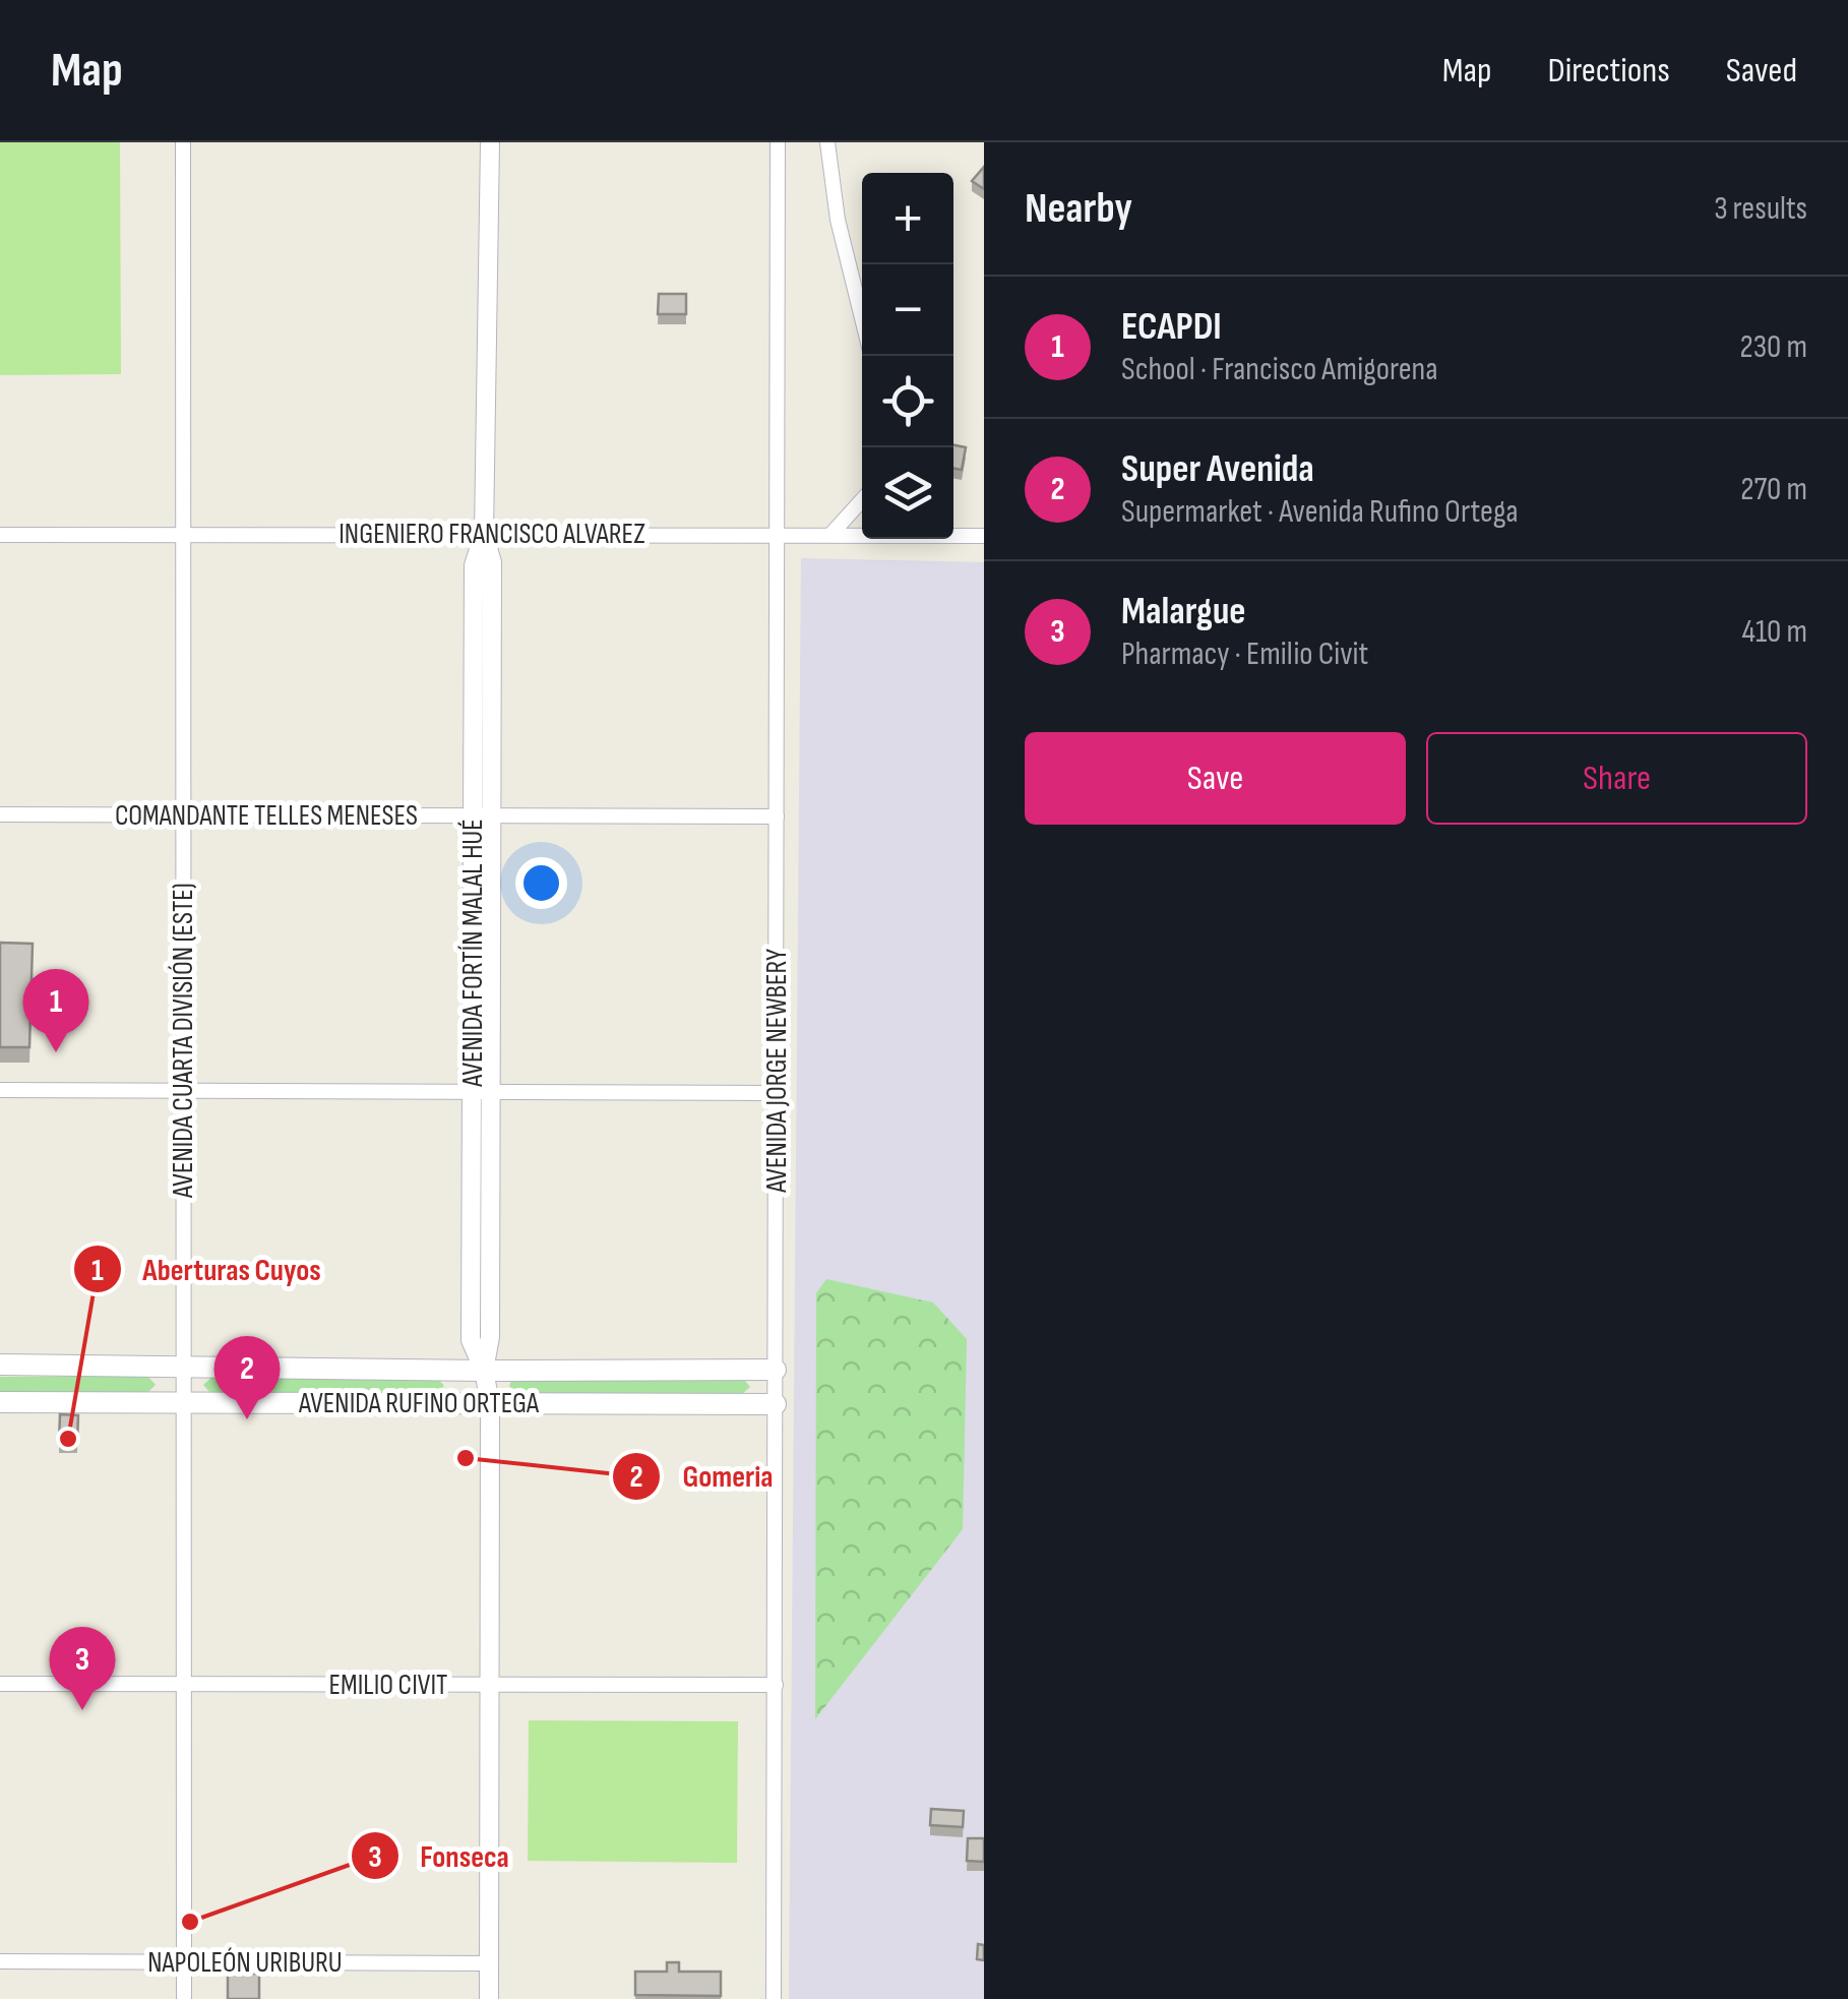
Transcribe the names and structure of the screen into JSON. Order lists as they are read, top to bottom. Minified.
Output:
{"streets":{"main road":["AVENIDA RUFINO ORTEGA"],"street":["INGENIERO FRANCISCO ALVAREZ","COMANDANTE TELLES MENESES","AVENIDA FORTÍN MALAL HUÉ","AVENIDA CUARTA DIVISIÓN (ESTE)","AVENIDA JORGE NEWBERY","EMILIO CIVIT","NAPOLEÓN URIBURU"]},"crossings":[["INGENIERO FRANCISCO ALVAREZ","AVENIDA FORTÍN MALAL HUÉ"],["INGENIERO FRANCISCO ALVAREZ","AVENIDA CUARTA DIVISIÓN (ESTE)"],["INGENIERO FRANCISCO ALVAREZ","AVENIDA JORGE NEWBERY"],["COMANDANTE TELLES MENESES","AVENIDA FORTÍN MALAL HUÉ"],["COMANDANTE TELLES MENESES","AVENIDA CUARTA DIVISIÓN (ESTE)"],["COMANDANTE TELLES MENESES","AVENIDA JORGE NEWBERY"],["AVENIDA FORTÍN MALAL HUÉ","AVENIDA RUFINO ORTEGA"],["AVENIDA FORTÍN MALAL HUÉ","EMILIO CIVIT"],["AVENIDA FORTÍN MALAL HUÉ","NAPOLEÓN URIBURU"],["AVENIDA CUARTA DIVISIÓN (ESTE)","AVENIDA RUFINO ORTEGA"],["AVENIDA CUARTA DIVISIÓN (ESTE)","EMILIO CIVIT"],["AVENIDA CUARTA DIVISIÓN (ESTE)","NAPOLEÓN URIBURU"],["AVENIDA JORGE NEWBERY","AVENIDA RUFINO ORTEGA"],["AVENIDA JORGE NEWBERY","EMILIO CIVIT"]],"places":["Aberturas Cuyos","Gomeria","Fonseca"],"page":{"header":"Map","nav":["Map","Directions","Saved"],"heading":["Nearby","3 results"],"map_buttons":["+","−"],"list":[{"mark":"1","name":"ECAPDI","note":"School · Francisco Amigorena","value":"230 m"},{"mark":"2","name":"Super Avenida","note":"Supermarket · Avenida Rufino Ortega","value":"270 m"},{"mark":"3","name":"Malargue","note":"Pharmacy · Emilio Civit","value":"410 m"}],"buttons":["Save","Share"],"pins":["1","2","3"]}}
